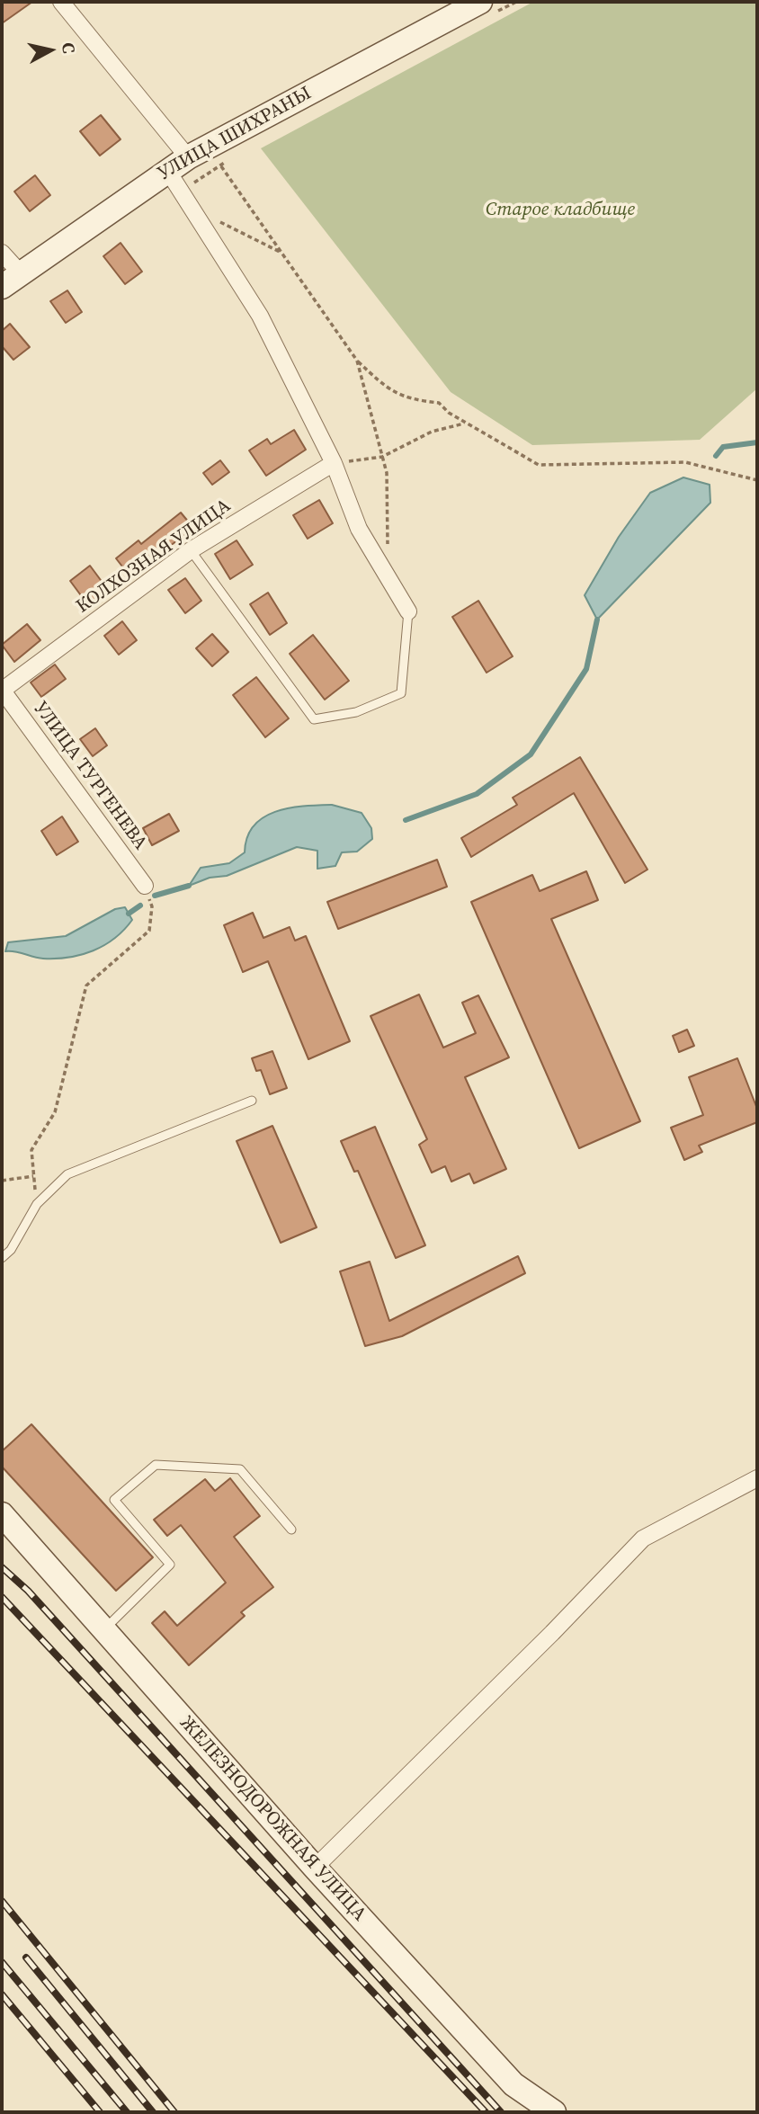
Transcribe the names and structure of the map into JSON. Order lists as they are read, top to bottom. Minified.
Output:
{"streets":{"street":["УЛИЦА ШИХРАНЫ","КОЛХОЗНАЯ УЛИЦА","УЛИЦА ТУРГЕНЕВА","ЖЕЛЕЗНОДОРОЖНАЯ УЛИЦА"]},"crossings":[["КОЛХОЗНАЯ УЛИЦА","УЛИЦА ТУРГЕНЕВА"]],"parks":["Старое кладбище"],"north":"right"}
